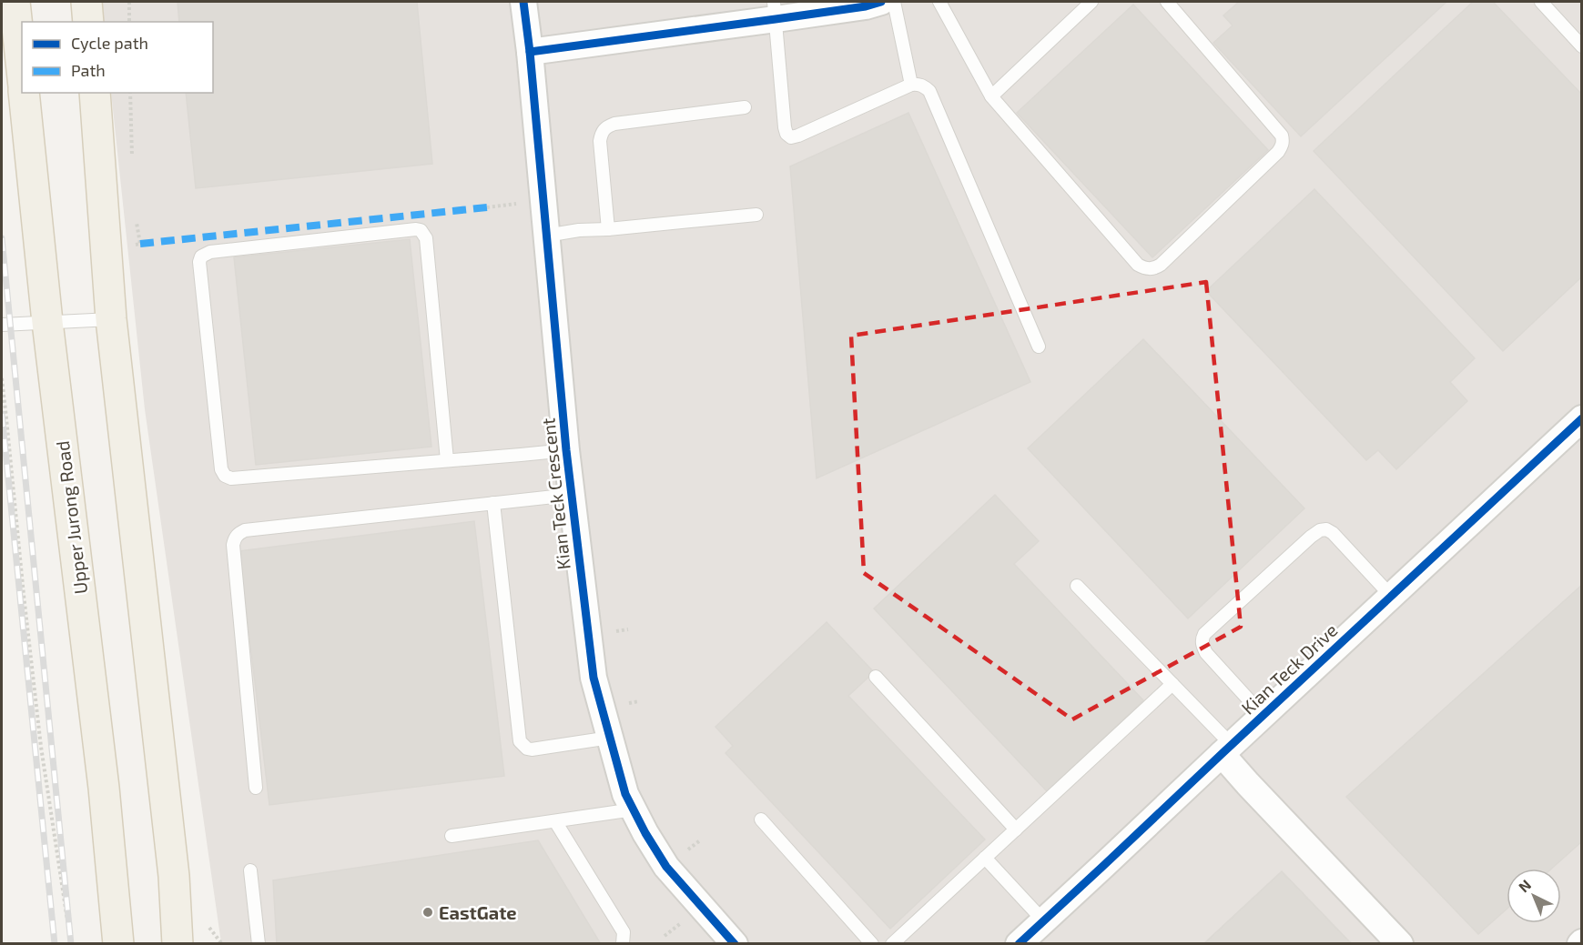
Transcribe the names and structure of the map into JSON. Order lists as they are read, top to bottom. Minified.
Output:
{"streets":{"main road":["Upper Jurong Road"],"street":["Kian Teck Crescent","Kian Teck Drive"]},"places":["EastGate"],"legend":["Cycle path","Path"],"north":"top left"}
